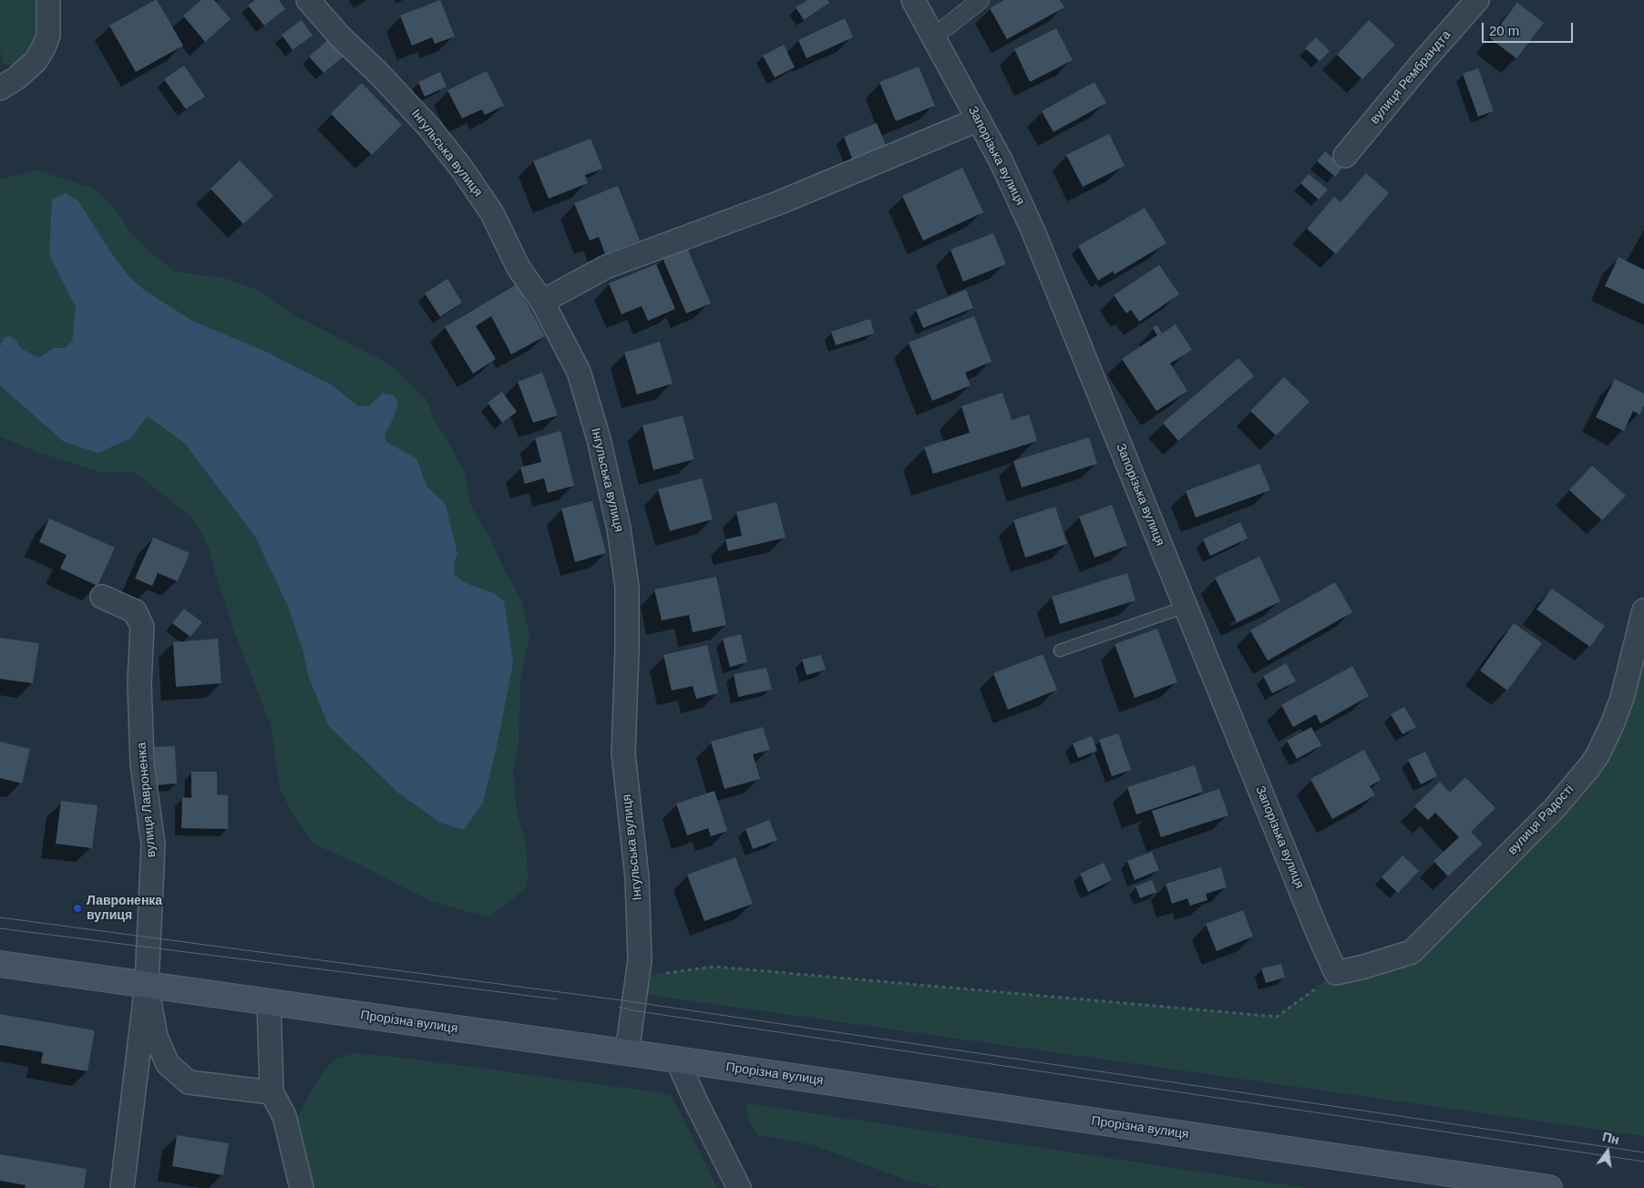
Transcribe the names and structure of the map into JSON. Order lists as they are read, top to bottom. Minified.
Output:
{"streets":{"main road":["Прорізна вулиця"],"street":["вулиця Рембрандта","Інгульська вулиця","Запорізька вулиця","вулиця Лавроненка","вулиця Радості"]},"crossings":[["Інгульська вулиця","Прорізна вулиця"],["Запорізька вулиця","вулиця Радості"],["вулиця Лавроненка","Прорізна вулиця"]],"places":["Лавроненка вулиця"],"scale_bar":"20 m","north":"top"}
